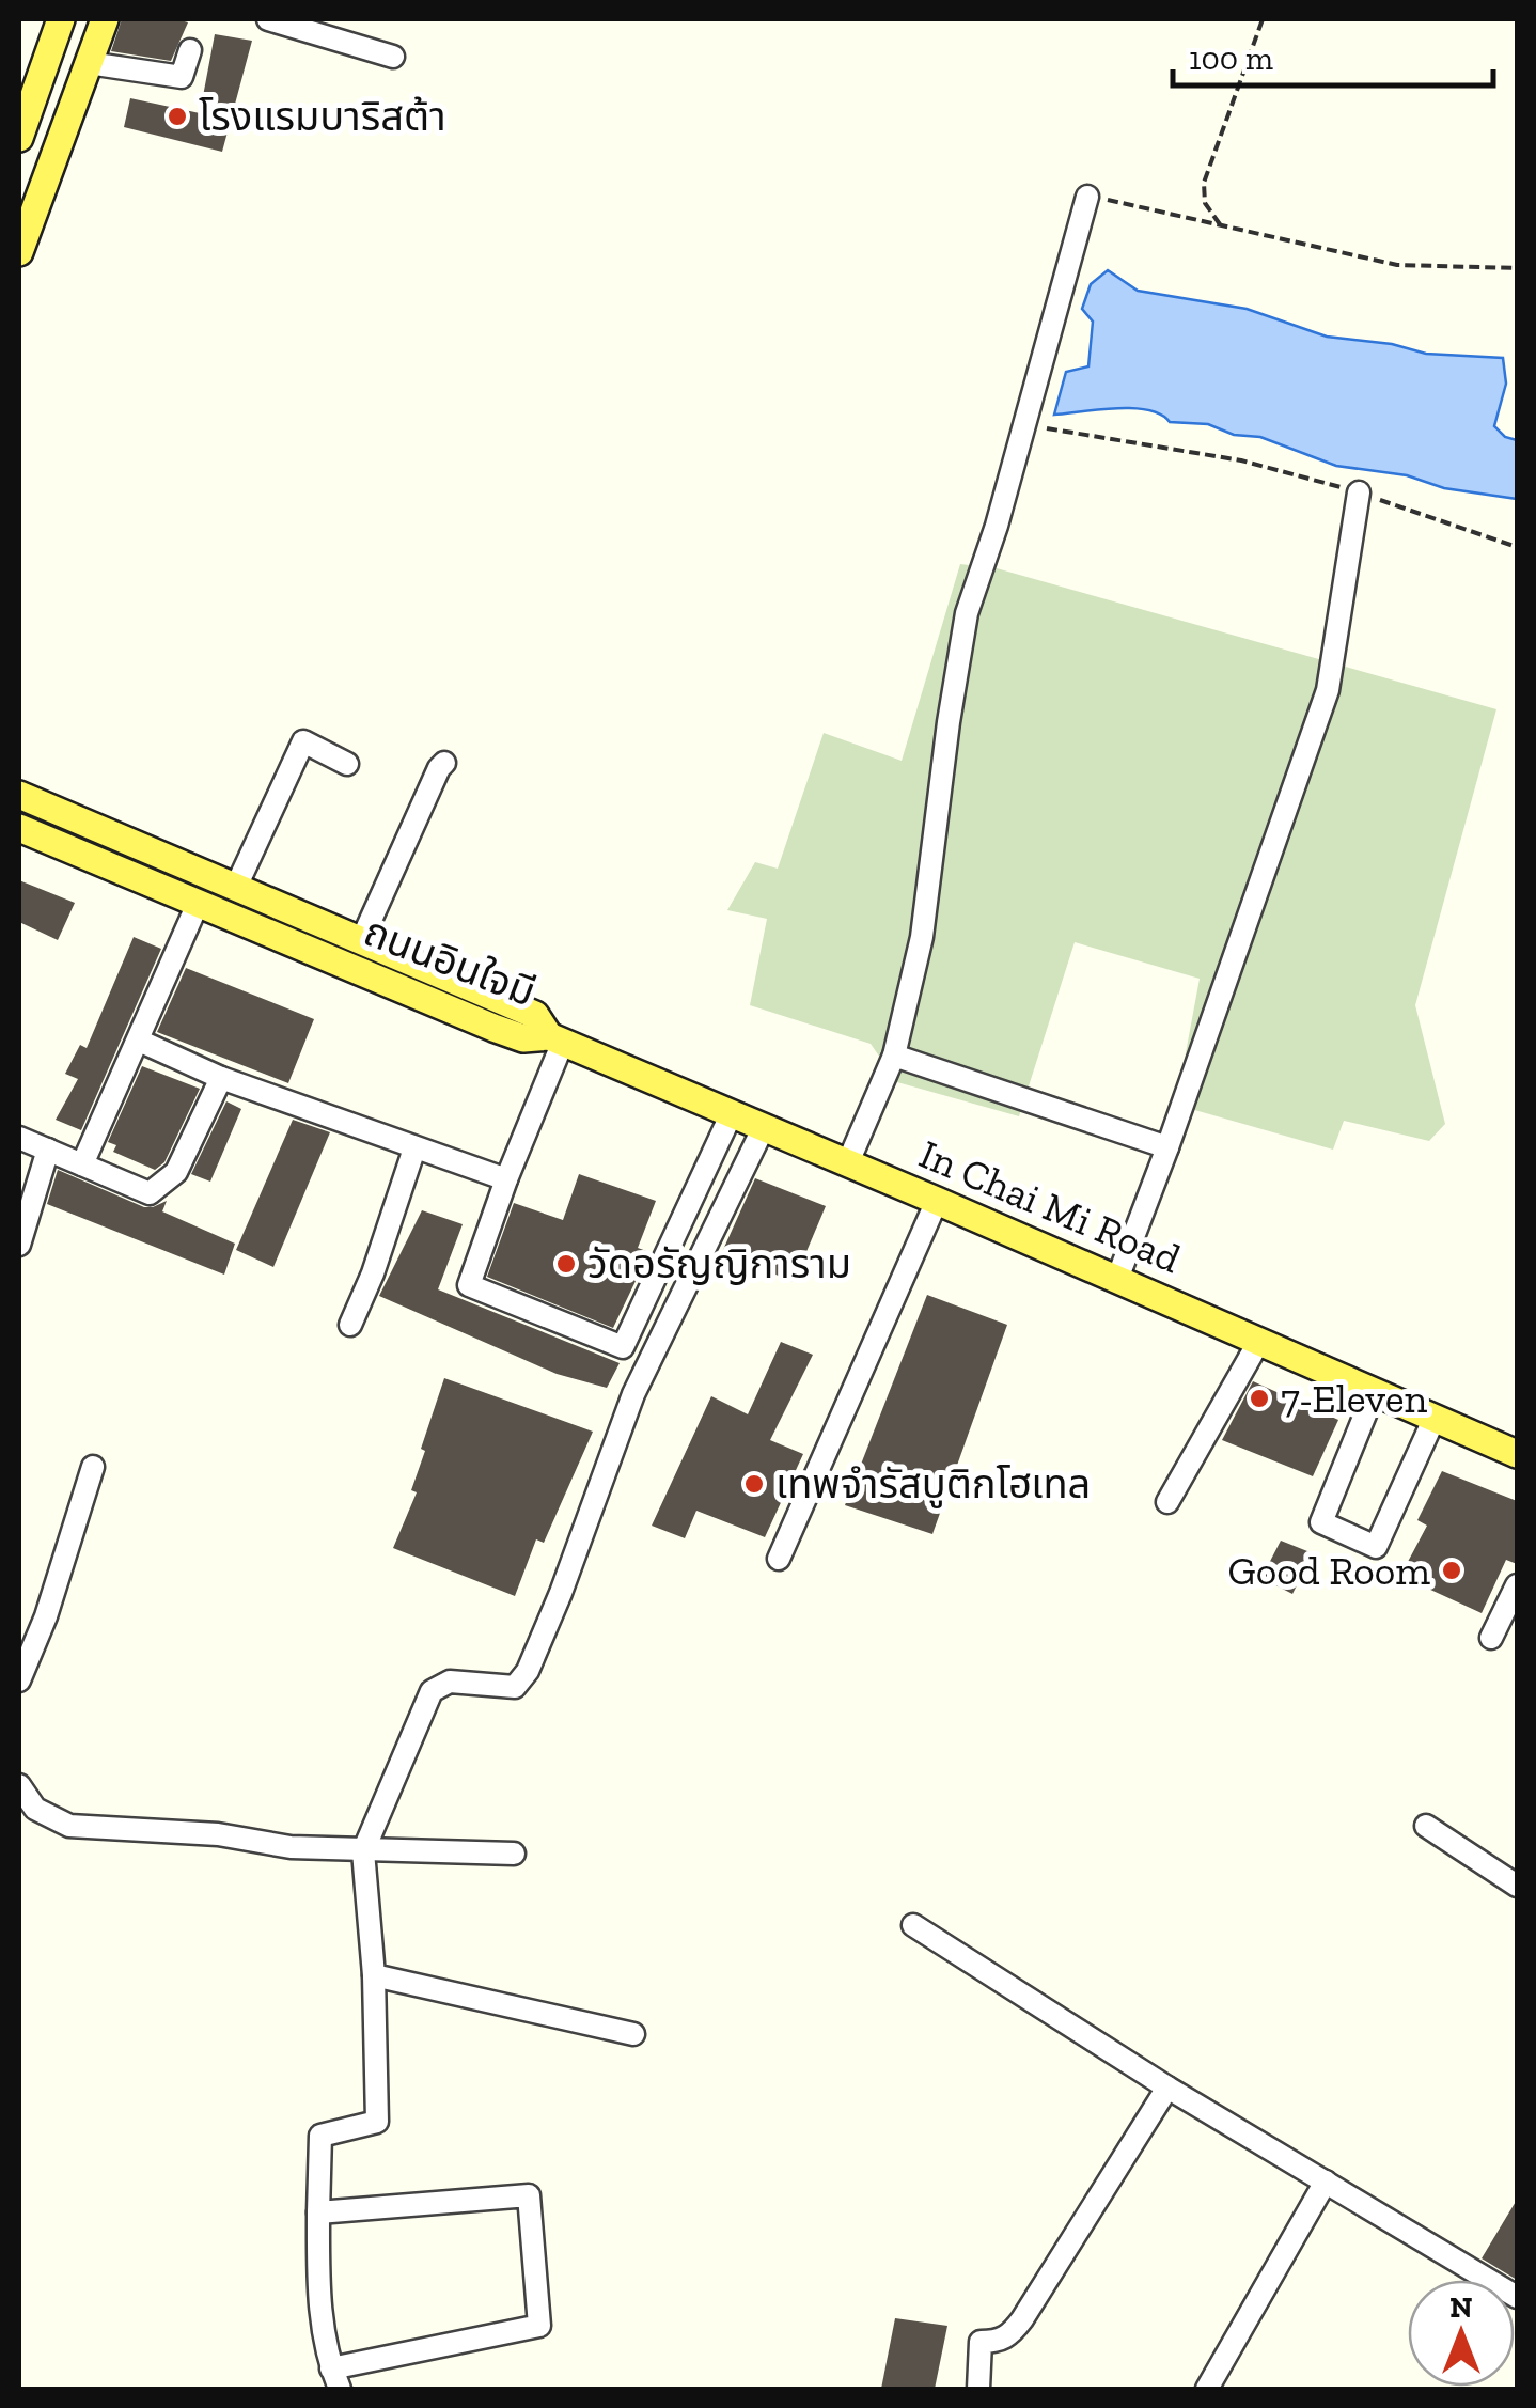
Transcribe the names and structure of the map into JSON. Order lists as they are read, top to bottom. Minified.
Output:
{"streets":{"main road":["ถนนอินใจมี","In Chai Mi Road"]},"crossings":[["ถนนอินใจมี","In Chai Mi Road"]],"places":["โรงแรมบาริสต้า","วัดอรัญญิการาม","7-Eleven","เทพจำรัสบูติกโฮเทล","Good Room"],"scale_bar":"100 m","north":"top"}
